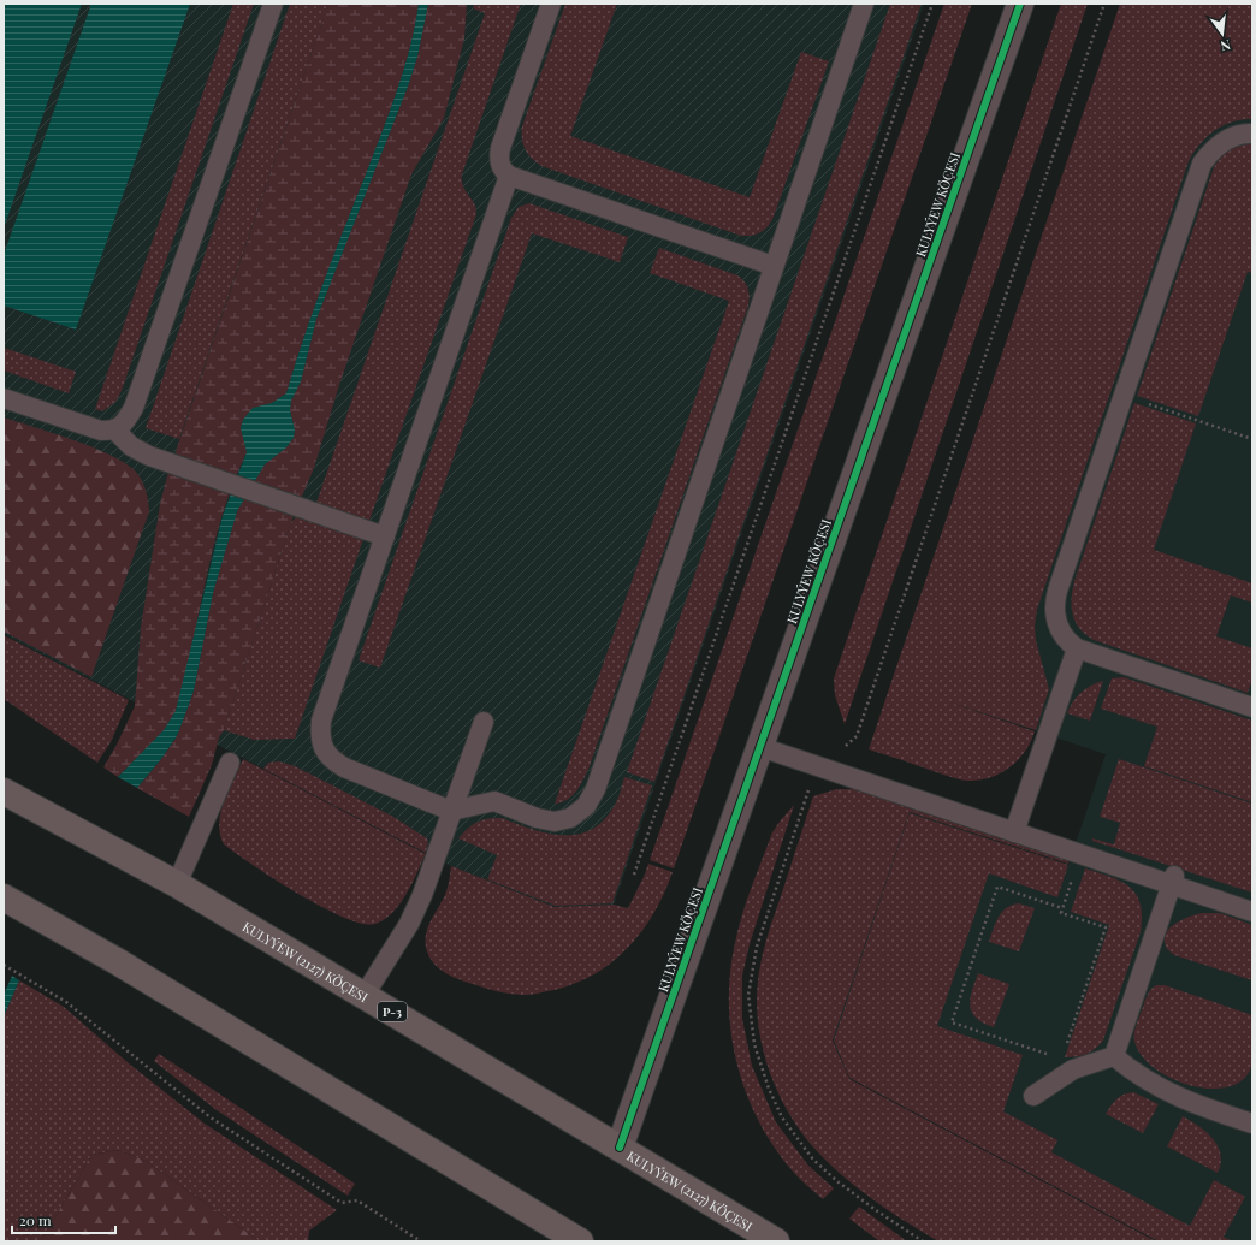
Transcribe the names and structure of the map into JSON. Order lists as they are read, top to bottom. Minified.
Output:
{"streets":{"highway":["KULYÝEW (2127) KÖÇESI","P-3"],"street":["KULYÝEW KÖÇESI"]},"crossings":[["KULYÝEW KÖÇESI","KULYÝEW (2127) KÖÇESI"]],"scale_bar":"20 m","north":"bottom"}
